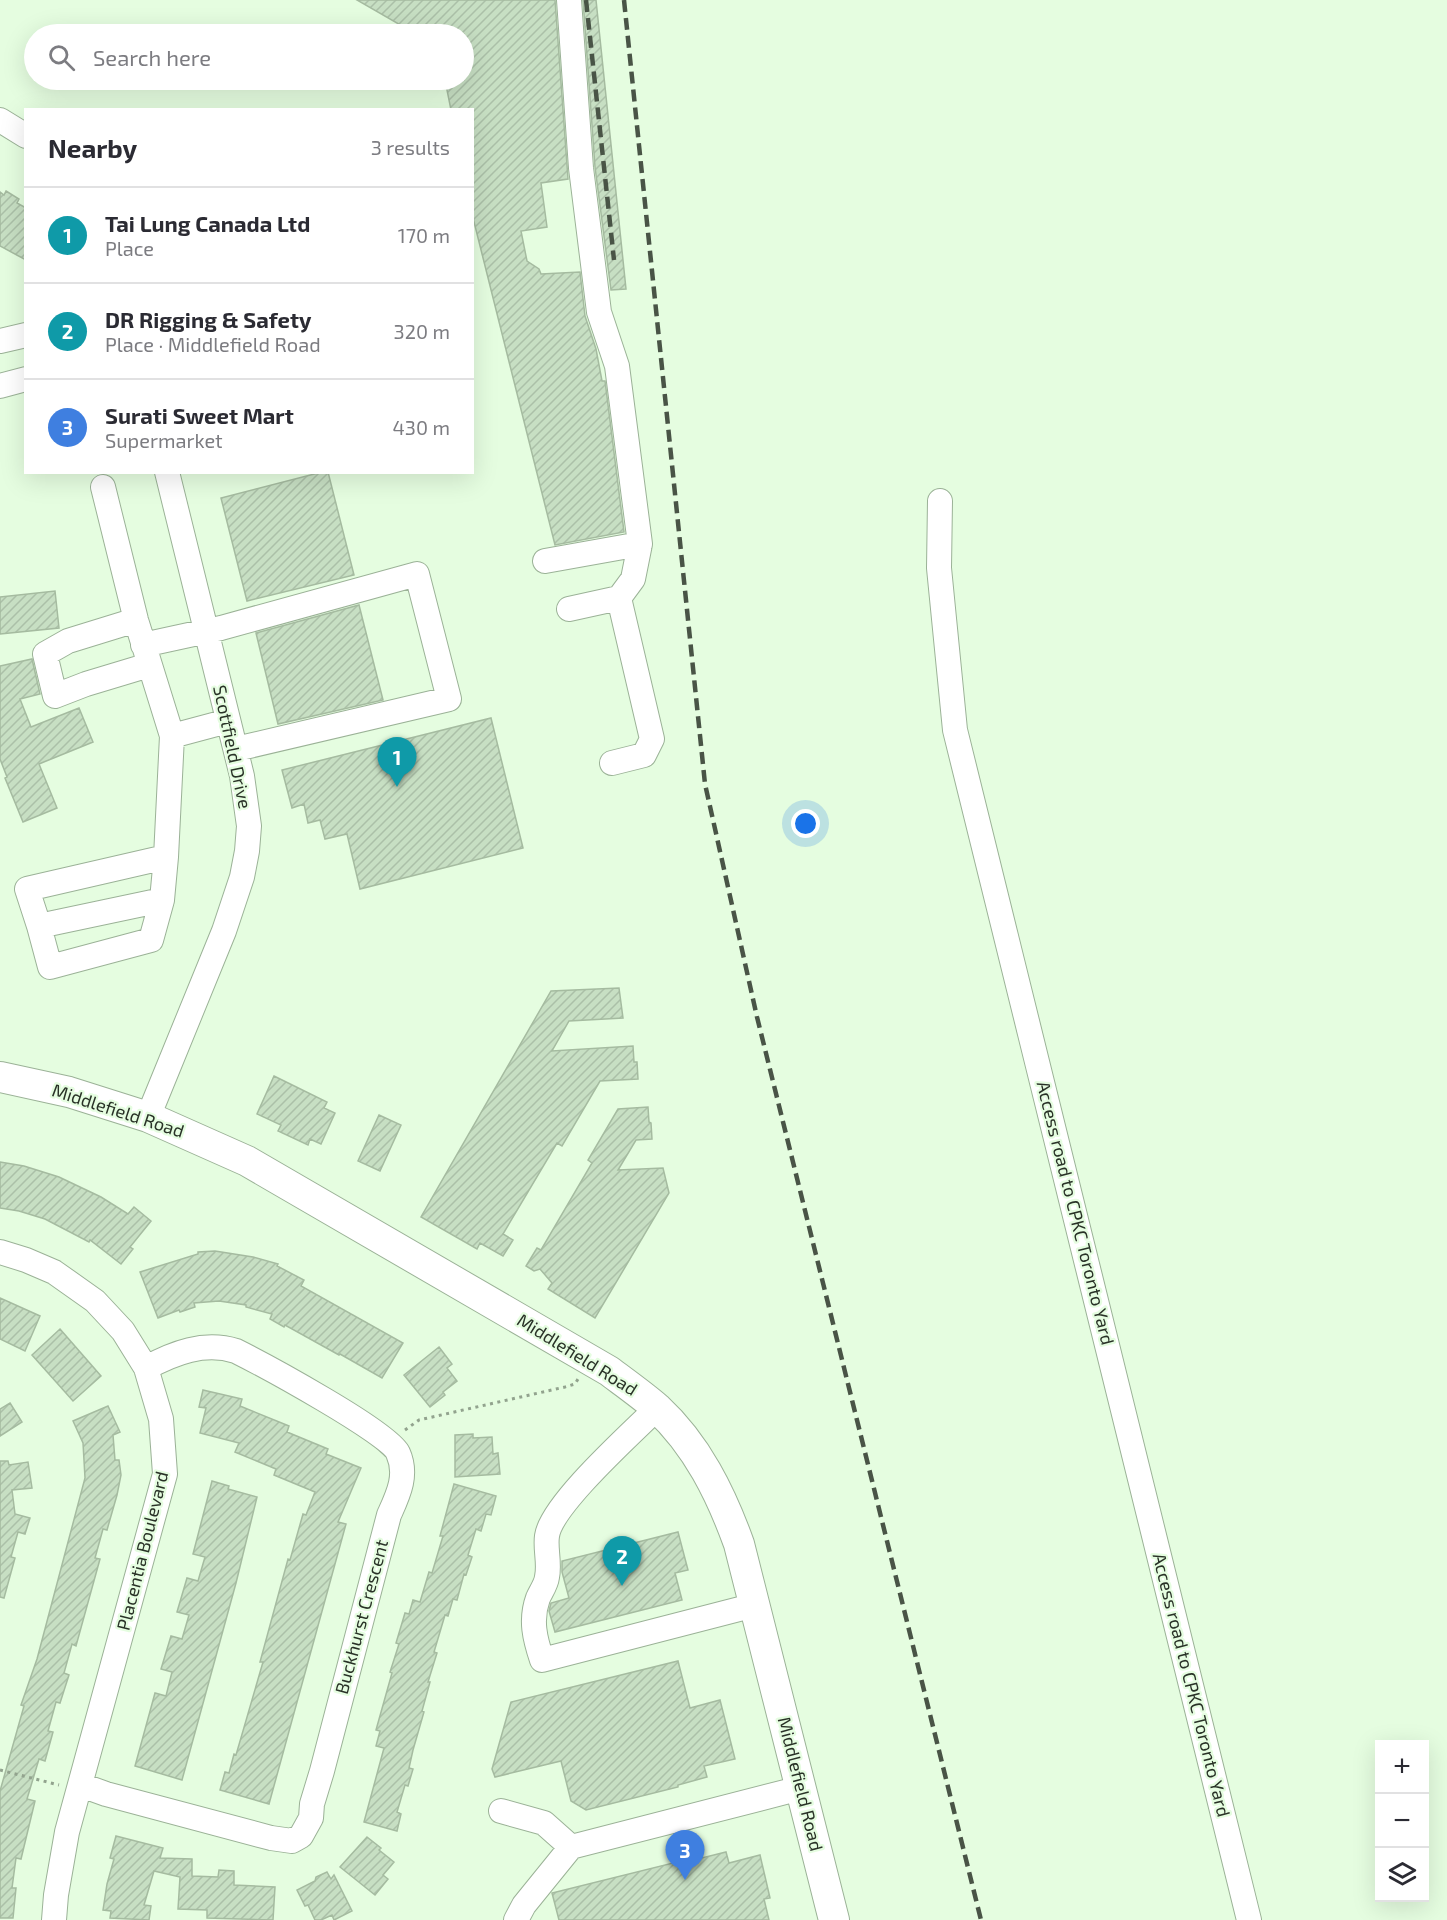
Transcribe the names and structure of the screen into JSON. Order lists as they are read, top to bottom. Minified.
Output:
{"streets":{"main road":["Middlefield Road"],"street":["Scottfield Drive","Access road to CPKC Toronto Yard","Placentia Boulevard","Buckhurst Crescent"]},"crossings":[["Scottfield Drive","Middlefield Road"],["Placentia Boulevard","Buckhurst Crescent"]],"page":{"search":"Search here","heading":["Nearby","3 results"],"list":[{"mark":"1","name":"Tai Lung Canada Ltd","note":"Place","value":"170 m"},{"mark":"2","name":"DR Rigging & Safety","note":"Place · Middlefield Road","value":"320 m"},{"mark":"3","name":"Surati Sweet Mart","note":"Supermarket","value":"430 m"}],"pins":["1","2","3"],"map_buttons":["+","−"]}}
